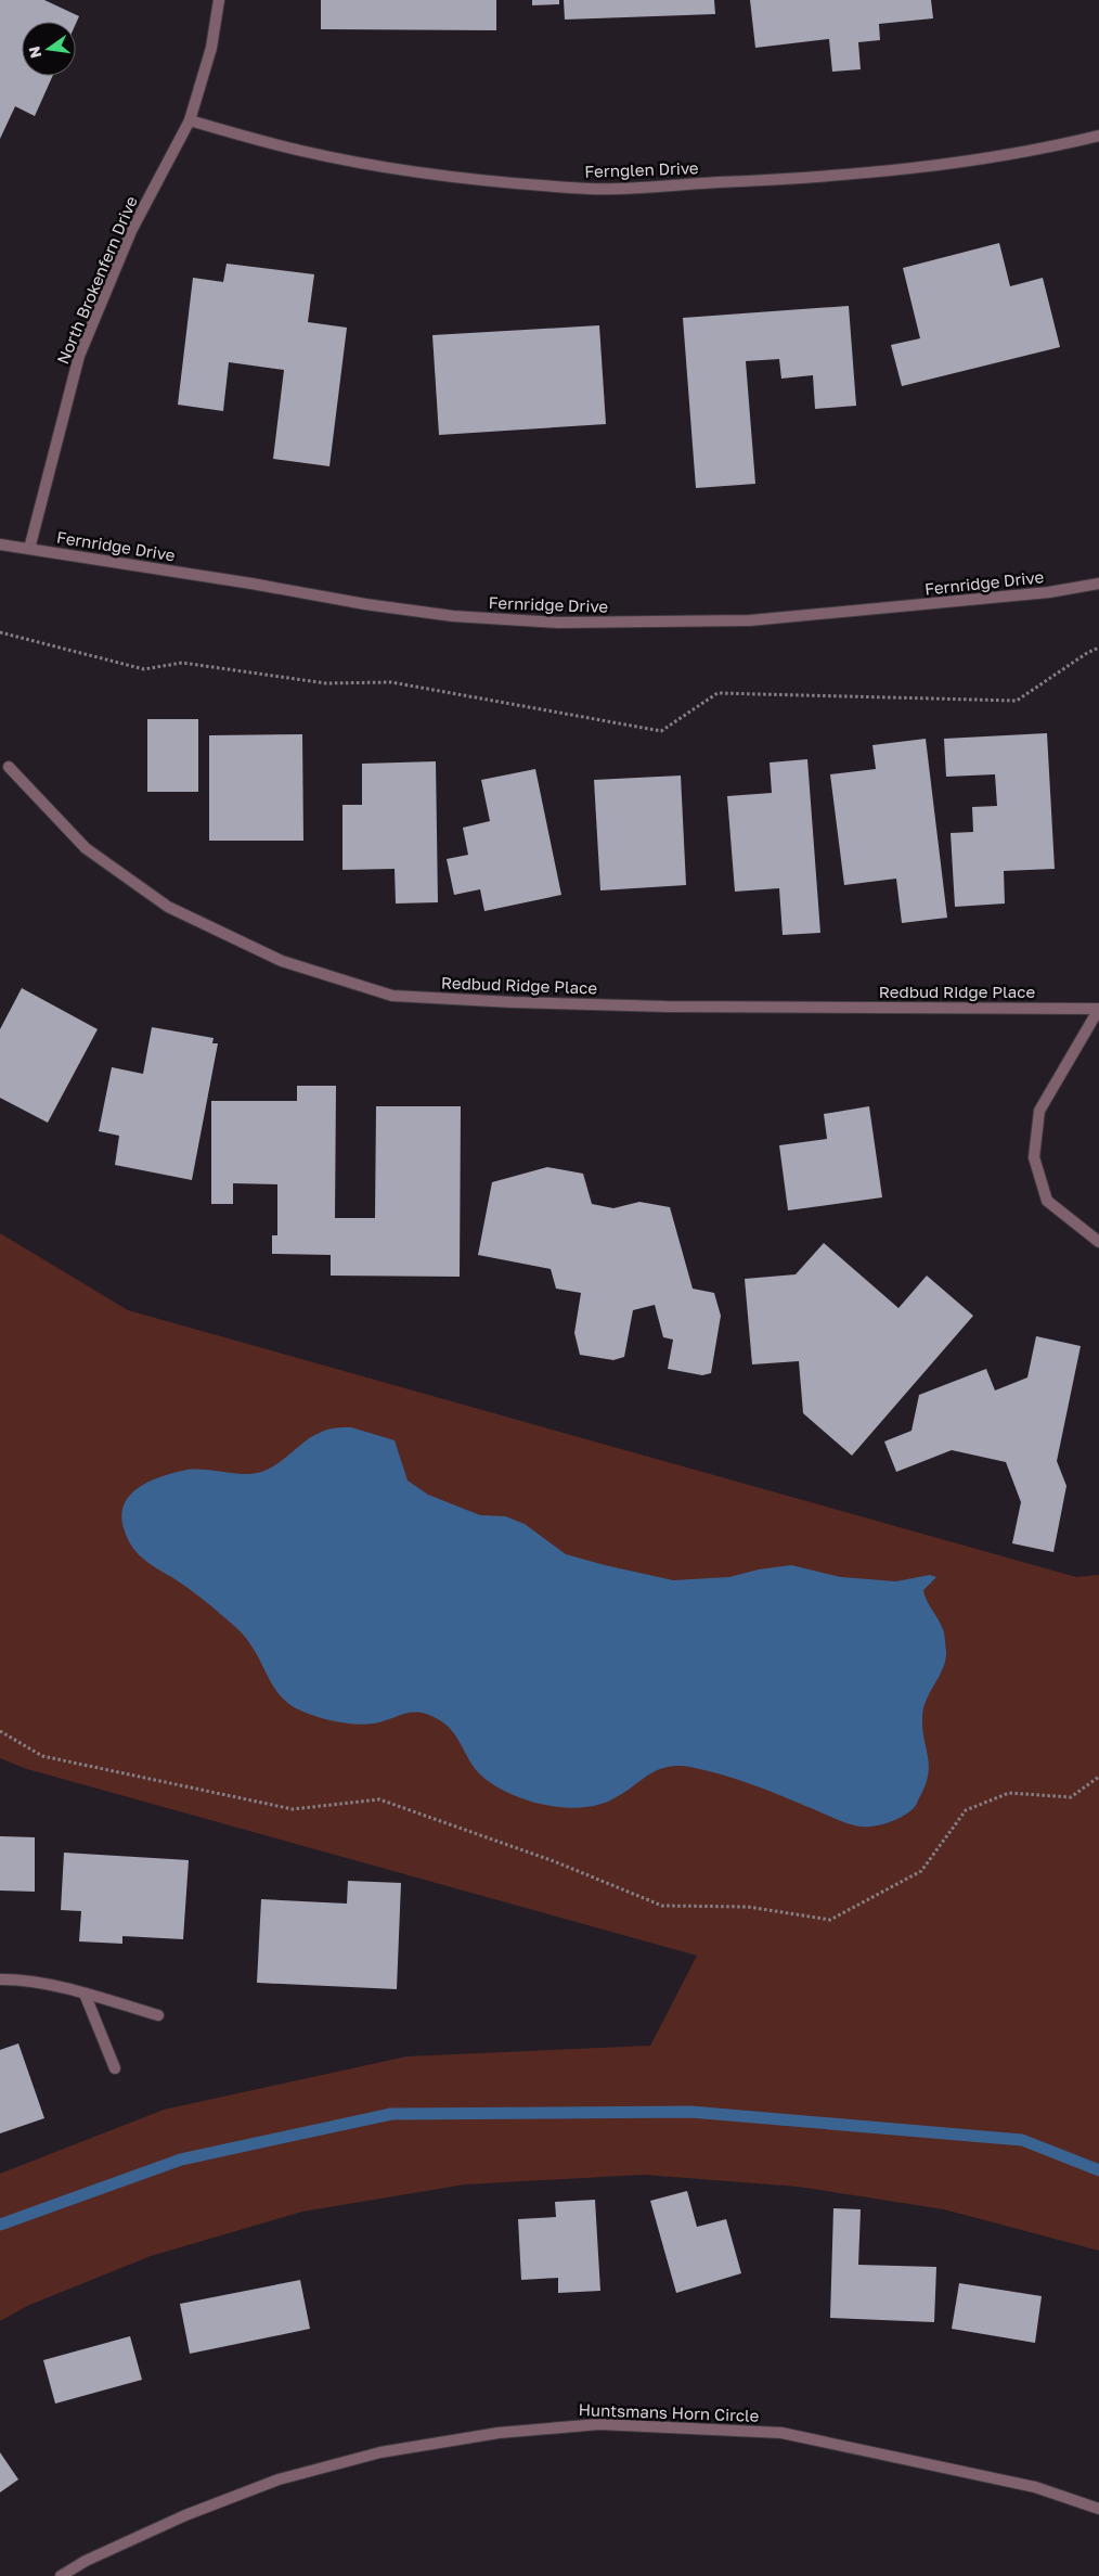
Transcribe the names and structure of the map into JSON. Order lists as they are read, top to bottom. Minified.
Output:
{"streets":{"street":["Fernglen Drive","North Brokenfern Drive","Fernridge Drive","Redbud Ridge Place","Huntsmans Horn Circle"]},"crossings":[["Fernglen Drive","North Brokenfern Drive"],["North Brokenfern Drive","Fernridge Drive"]],"north":"left"}
